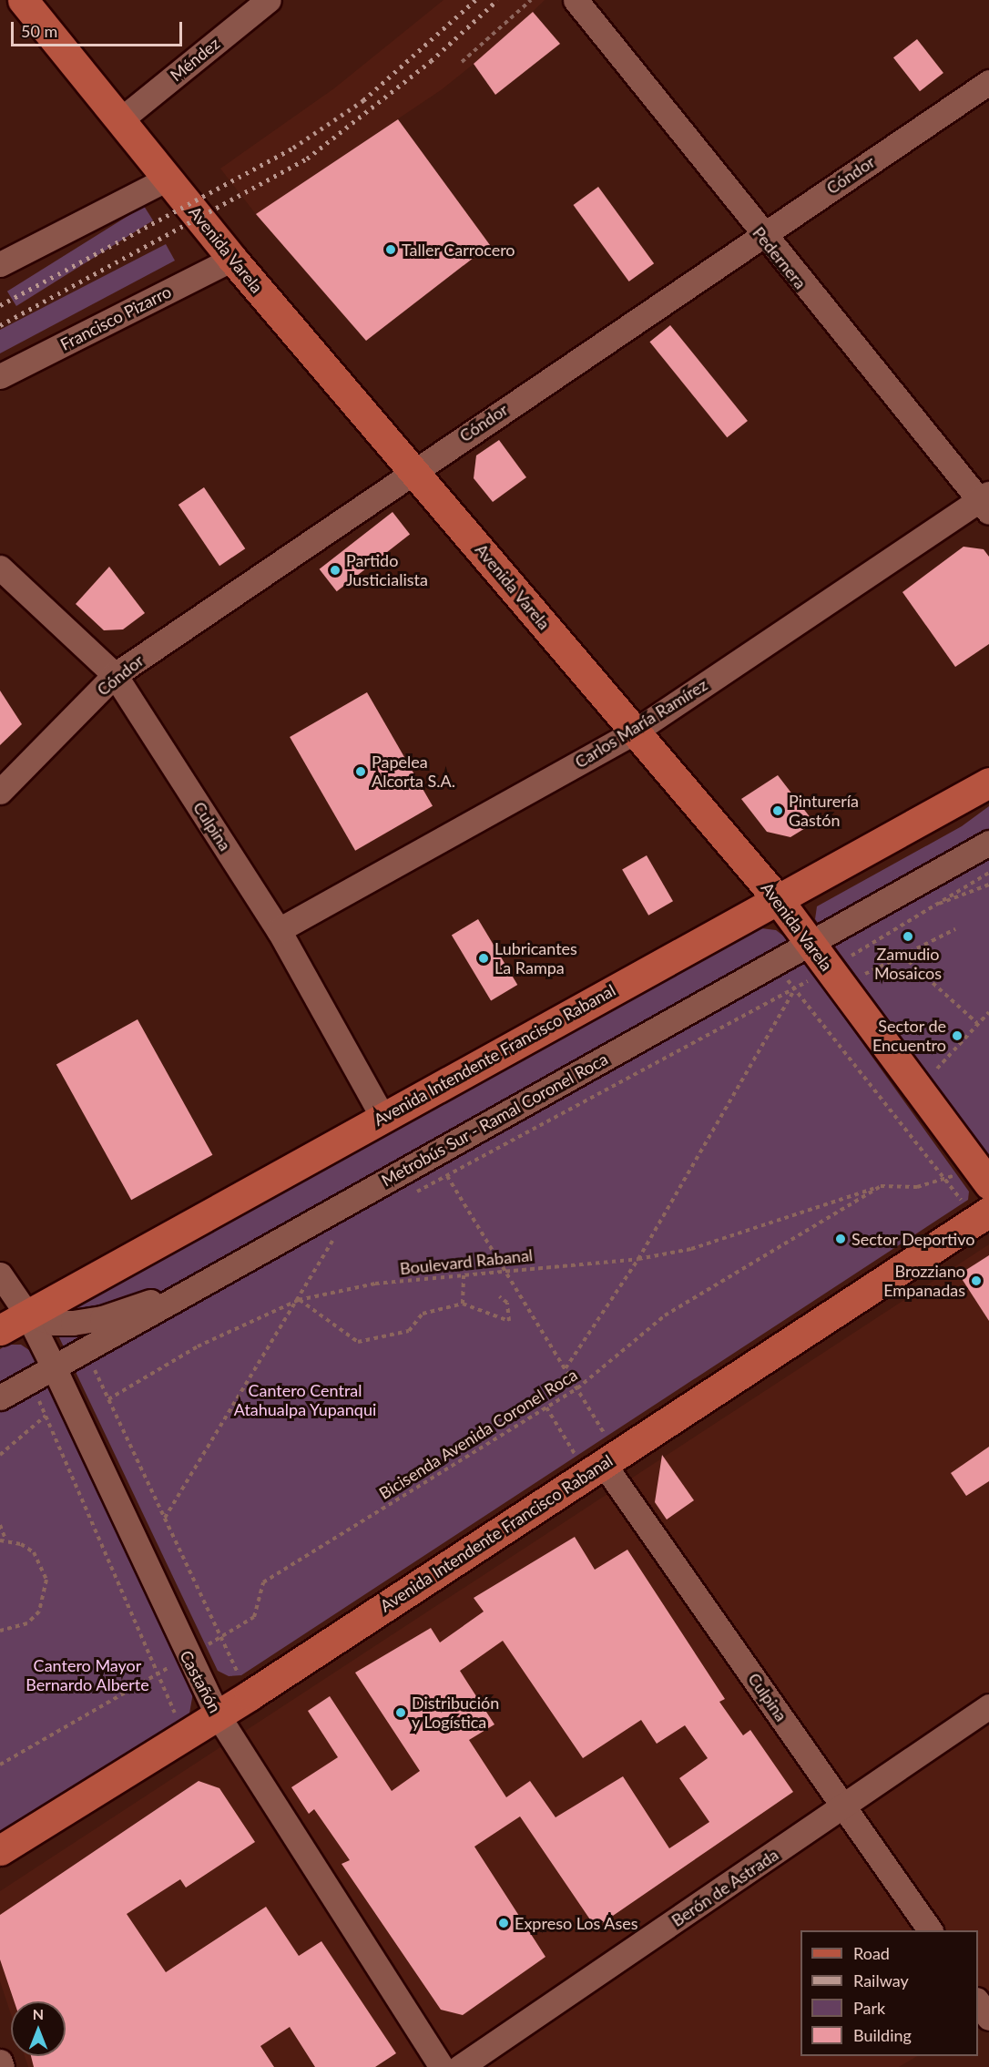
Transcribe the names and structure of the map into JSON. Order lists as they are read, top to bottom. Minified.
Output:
{"streets":{"main road":["Avenida Varela","Avenida Intendente Francisco Rabanal"],"street":["Méndez","Cóndor","Pedernera","Francisco Pizarro","Carlos María Ramírez","Culpina","Metrobús Sur - Ramal Coronel Roca","Castañón","Berón de Astrada"],"path":["Boulevard Rabanal","Bicisenda Avenida Coronel Roca"]},"crossings":[["Méndez","Avenida Varela"],["Cóndor","Avenida Varela"],["Cóndor","Pedernera"],["Cóndor","Culpina"],["Avenida Varela","Francisco Pizarro"],["Avenida Varela","Carlos María Ramírez"],["Avenida Varela","Avenida Intendente Francisco Rabanal"],["Avenida Varela","Metrobús Sur - Ramal Coronel Roca"],["Pedernera","Carlos María Ramírez"],["Carlos María Ramírez","Culpina"],["Culpina","Avenida Intendente Francisco Rabanal"],["Culpina","Berón de Astrada"],["Avenida Intendente Francisco Rabanal","Castañón"],["Metrobús Sur - Ramal Coronel Roca","Castañón"],["Boulevard Rabanal","Bicisenda Avenida Coronel Roca"],["Bicisenda Avenida Coronel Roca","Castañón"]],"parks":["Cantero Central Atahualpa Yupanqui","Cantero Mayor Bernardo Alberte"],"places":["Taller Carrocero","Partido Justicialista","Papelea Alcorta S.A.","Pinturería Gastón","Zamudio Mosaicos","Lubricantes La Rampa","Sector de Encuentro","Sector Deportivo","Brozziano Empanadas","Distribución y Logística","Expreso Los Ases"],"legend":["Road","Railway","Park","Building"],"scale_bar":"50 m","north":"top"}
